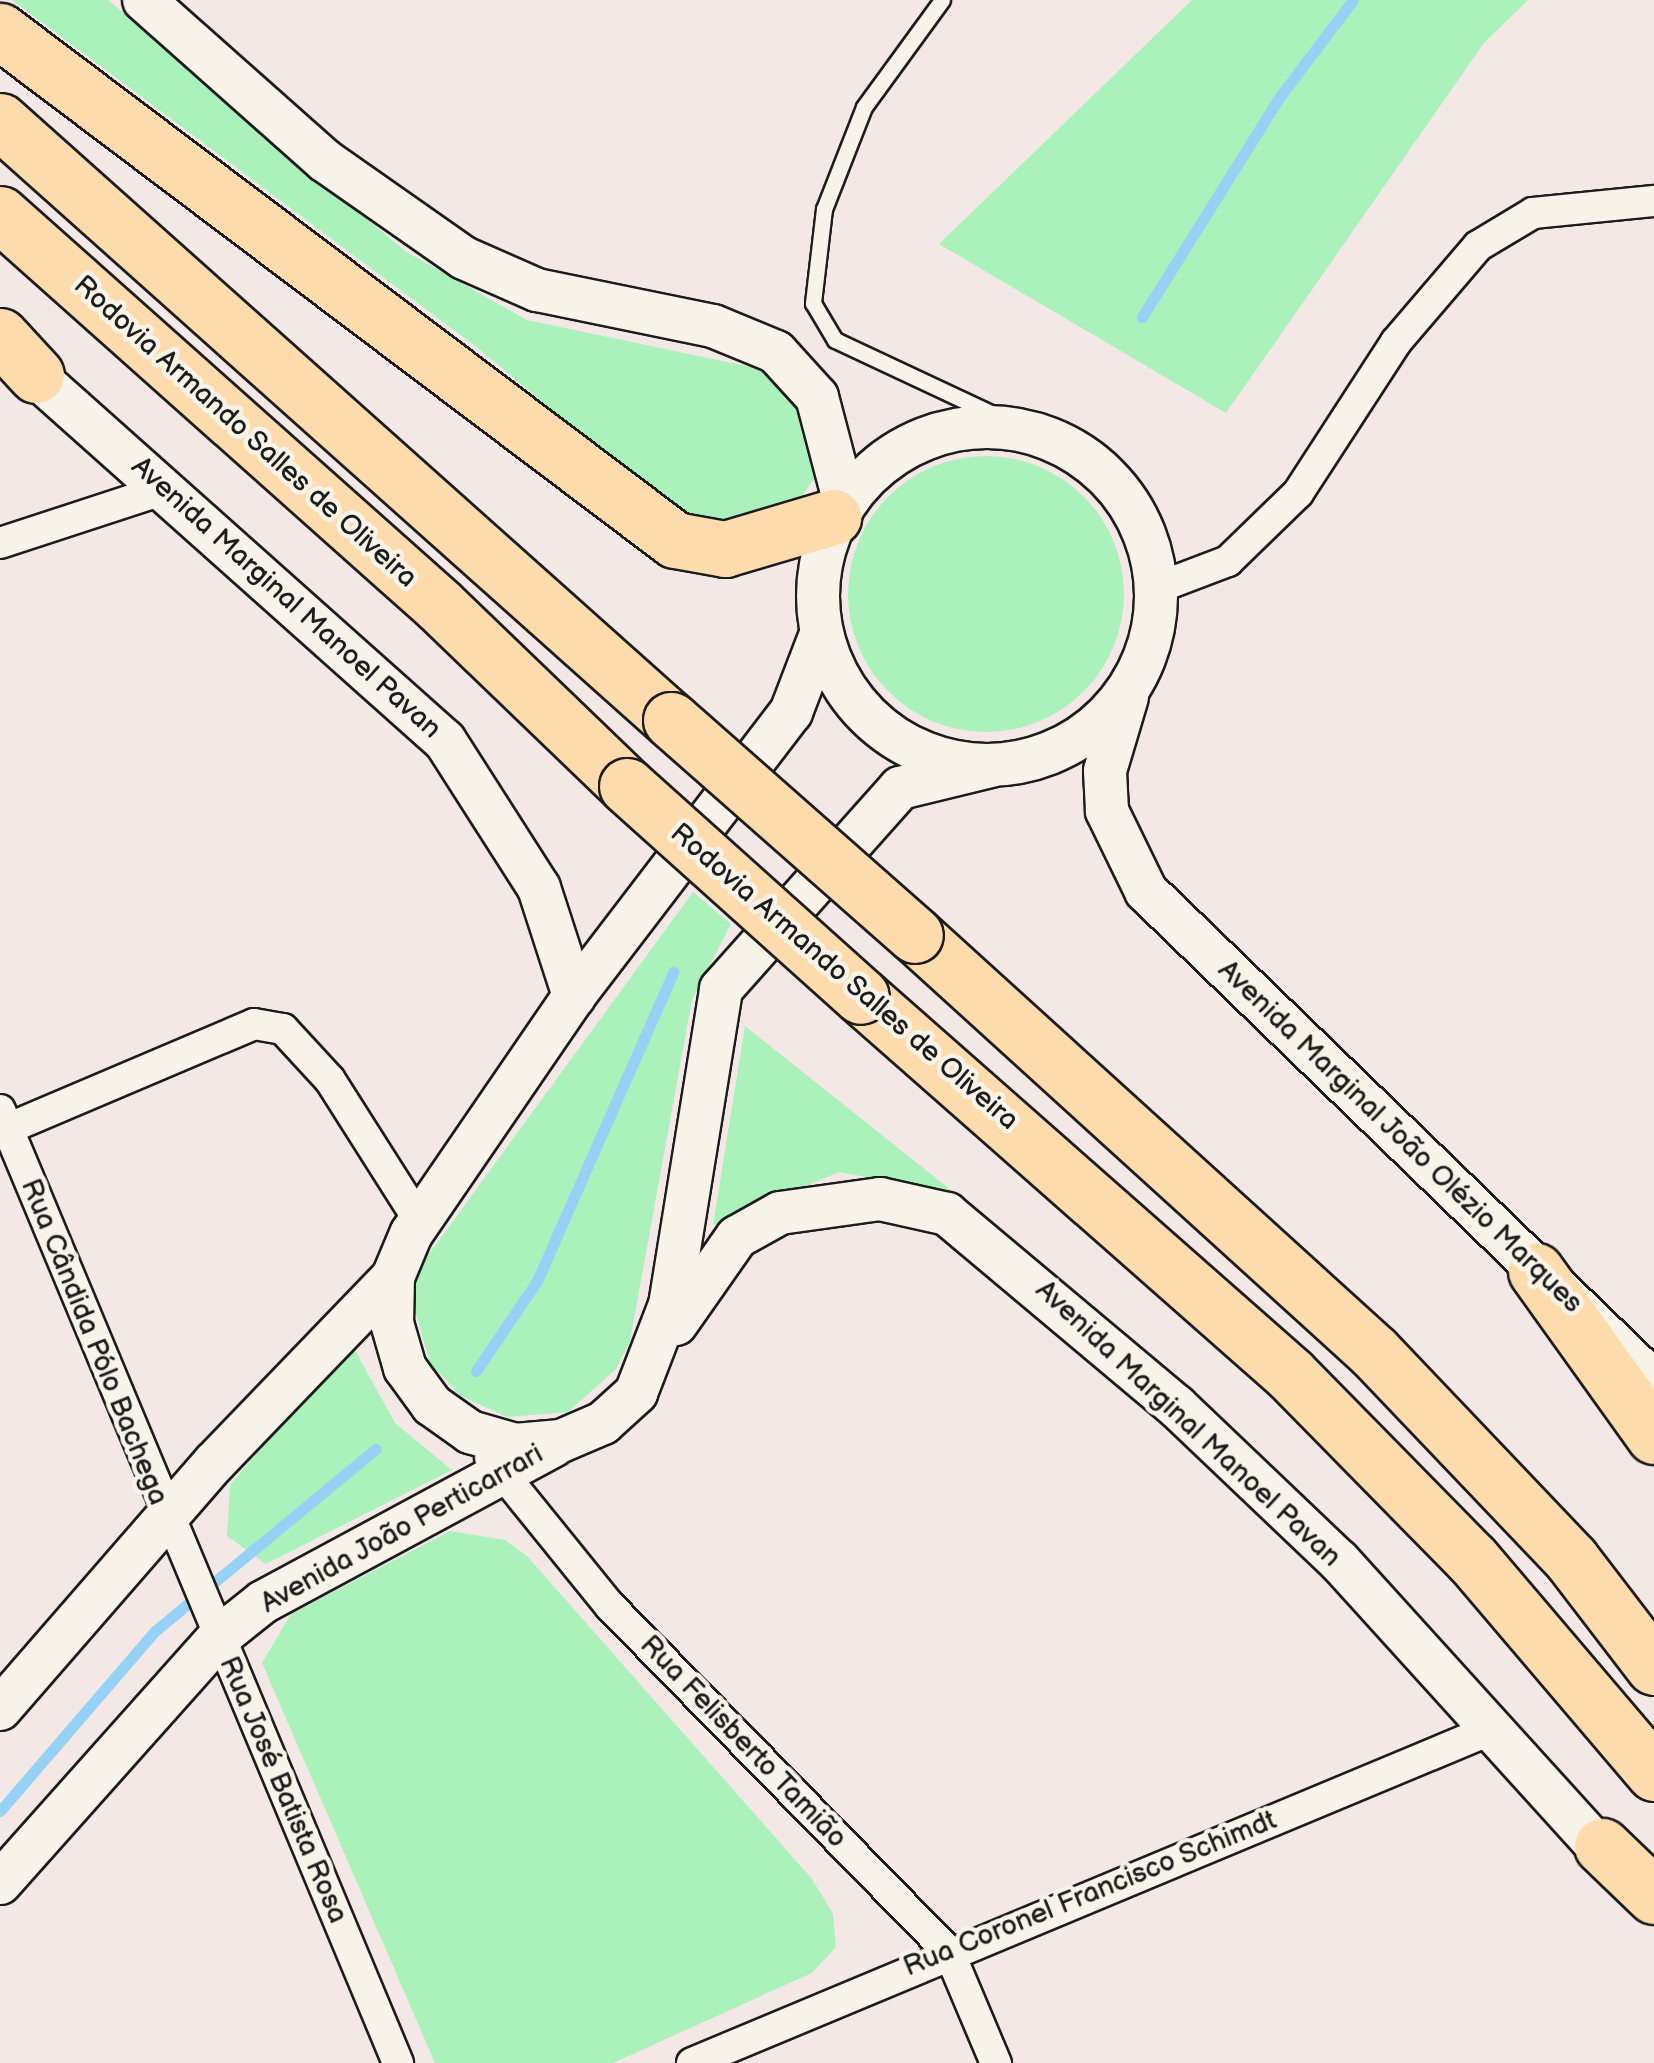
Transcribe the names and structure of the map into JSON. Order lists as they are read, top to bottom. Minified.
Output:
{"streets":{"highway":["Rodovia Armando Salles de Oliveira"],"main road":["Avenida Marginal Manoel Pavan","Avenida Marginal João Olézio Marques","Avenida João Perticarrari"],"street":["Rua Cândida Pólo Bachega","Rua Felisberto Tamião","Rua José Batista Rosa","Rua Coronel Francisco Schimdt"]},"crossings":[["Avenida Marginal Manoel Pavan","Avenida João Perticarrari"],["Avenida Marginal Manoel Pavan","Rua Coronel Francisco Schimdt"],["Rua Cândida Pólo Bachega","Rua José Batista Rosa"],["Avenida João Perticarrari","Rua Felisberto Tamião"],["Avenida João Perticarrari","Rua José Batista Rosa"],["Rua Felisberto Tamião","Rua Coronel Francisco Schimdt"]]}
